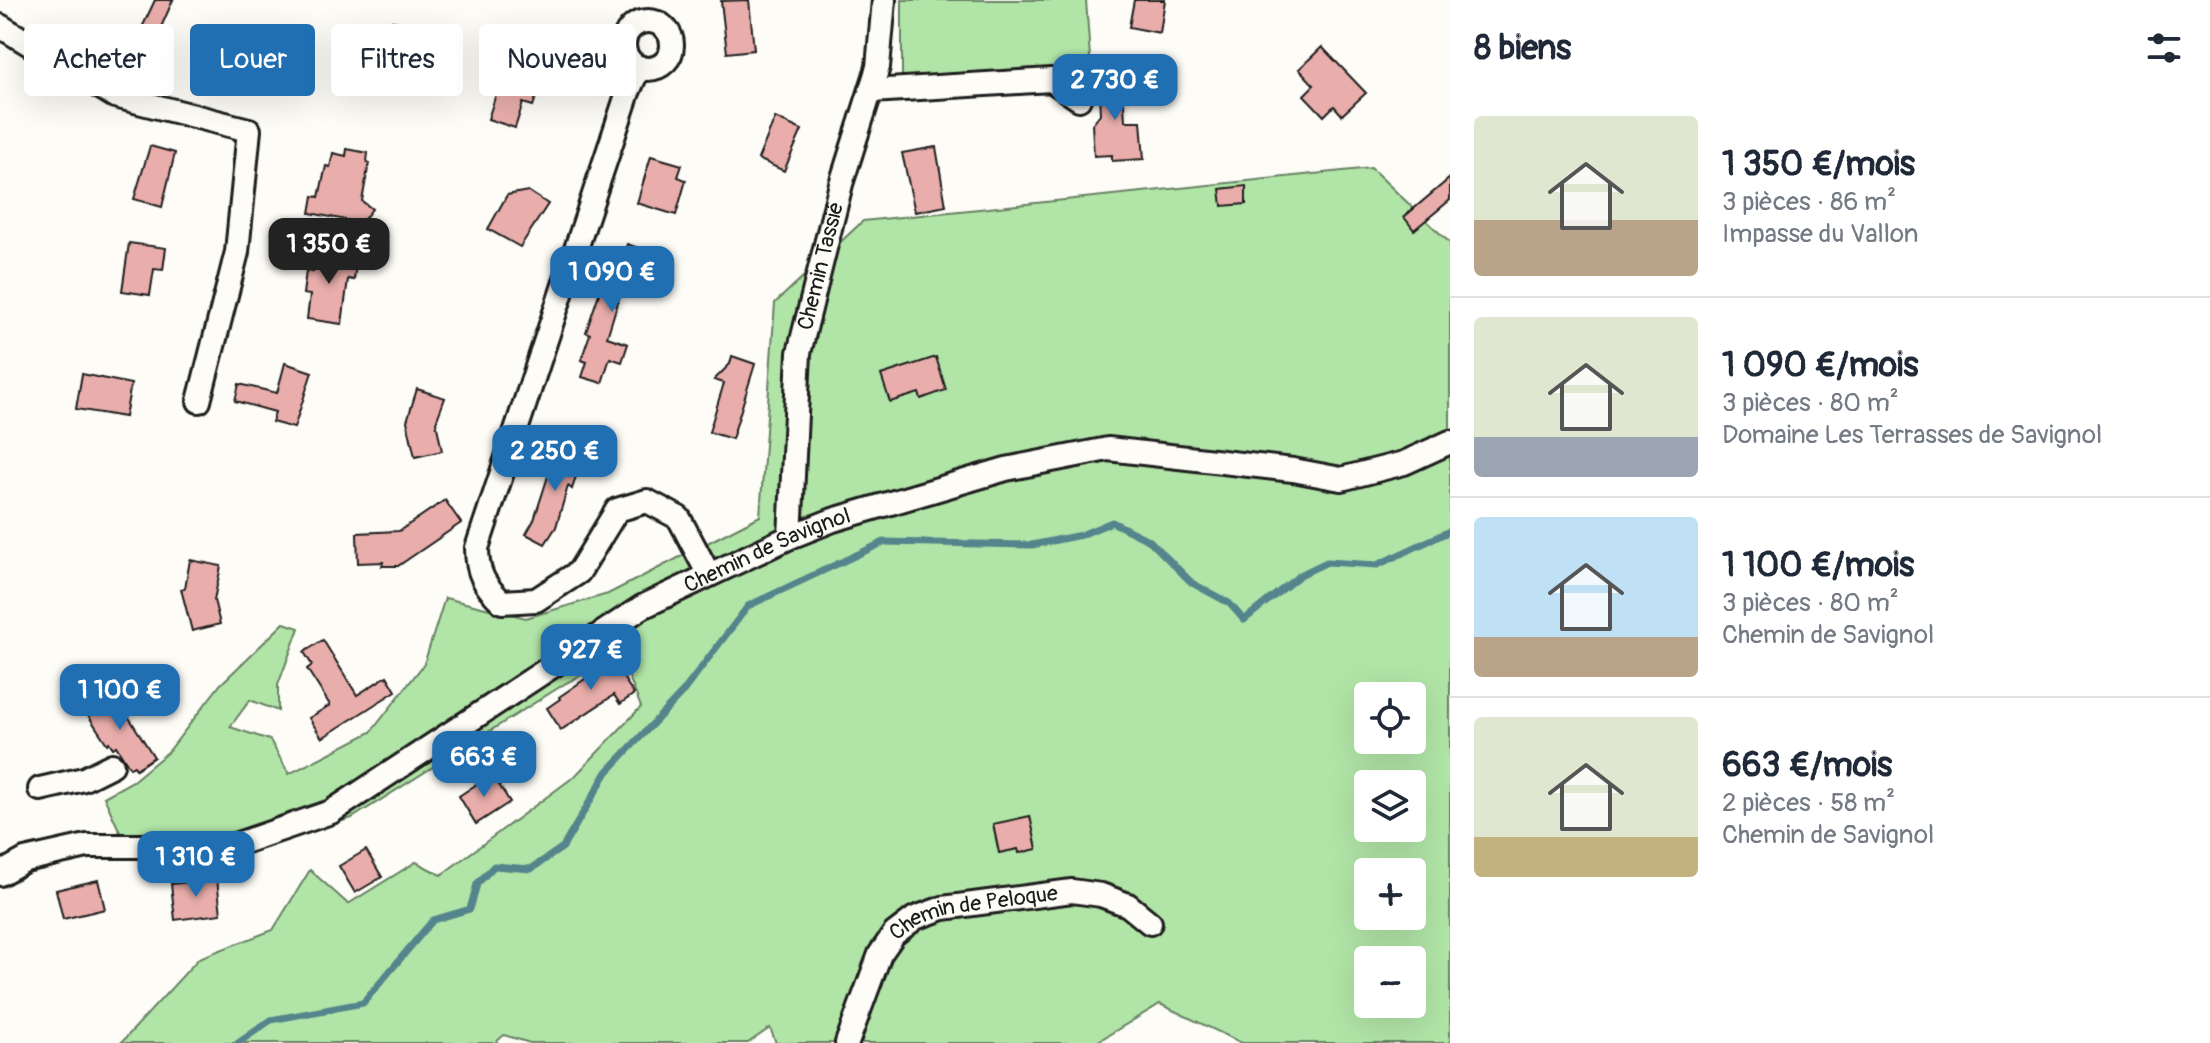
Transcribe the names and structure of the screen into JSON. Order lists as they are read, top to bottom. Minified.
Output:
{"streets":{"street":["Chemin Tassié","Chemin de Savignol","Chemin de Peloque"]},"crossings":[["Chemin Tassié","Chemin de Savignol"]],"page":{"heading":"8 biens","chip":["Acheter","Louer","Filtres","Nouveau"],"price":["2 730 €","1 350 €","1 090 €","2 250 €","927 €","1 100 €","663 €","1 310 €"],"list":[{"name":"1 350 €/mois","note":"3 pièces · 86 m² · Impasse du Vallon"},{"name":"1 090 €/mois","note":"3 pièces · 80 m² · Domaine Les Terrasses de Savignol"},{"name":"1 100 €/mois","note":"3 pièces · 80 m² · Chemin de Savignol"},{"name":"663 €/mois","note":"2 pièces · 58 m² · Chemin de Savignol"}],"map_buttons":["+","−"]}}
